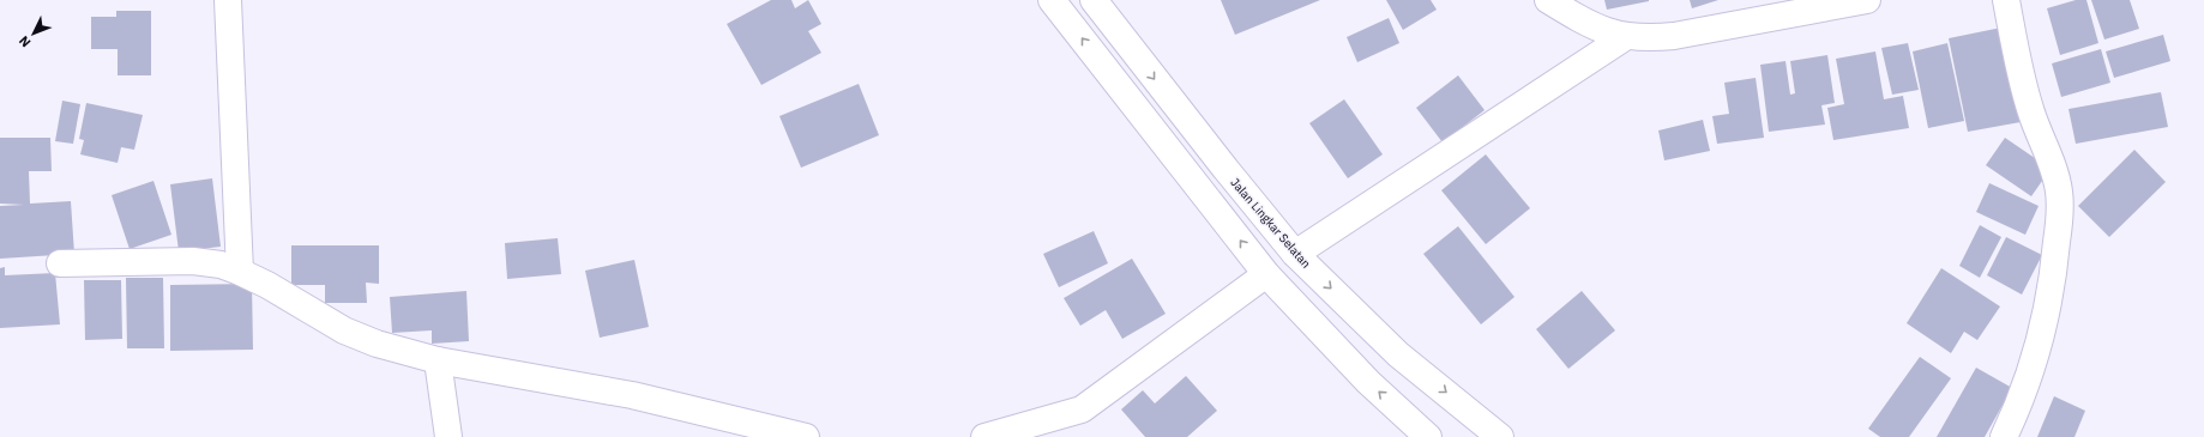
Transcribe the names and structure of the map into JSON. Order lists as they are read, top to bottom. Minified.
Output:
{"streets":{"main road":["Jalan Lingkar Selatan"]},"north":"bottom left"}
